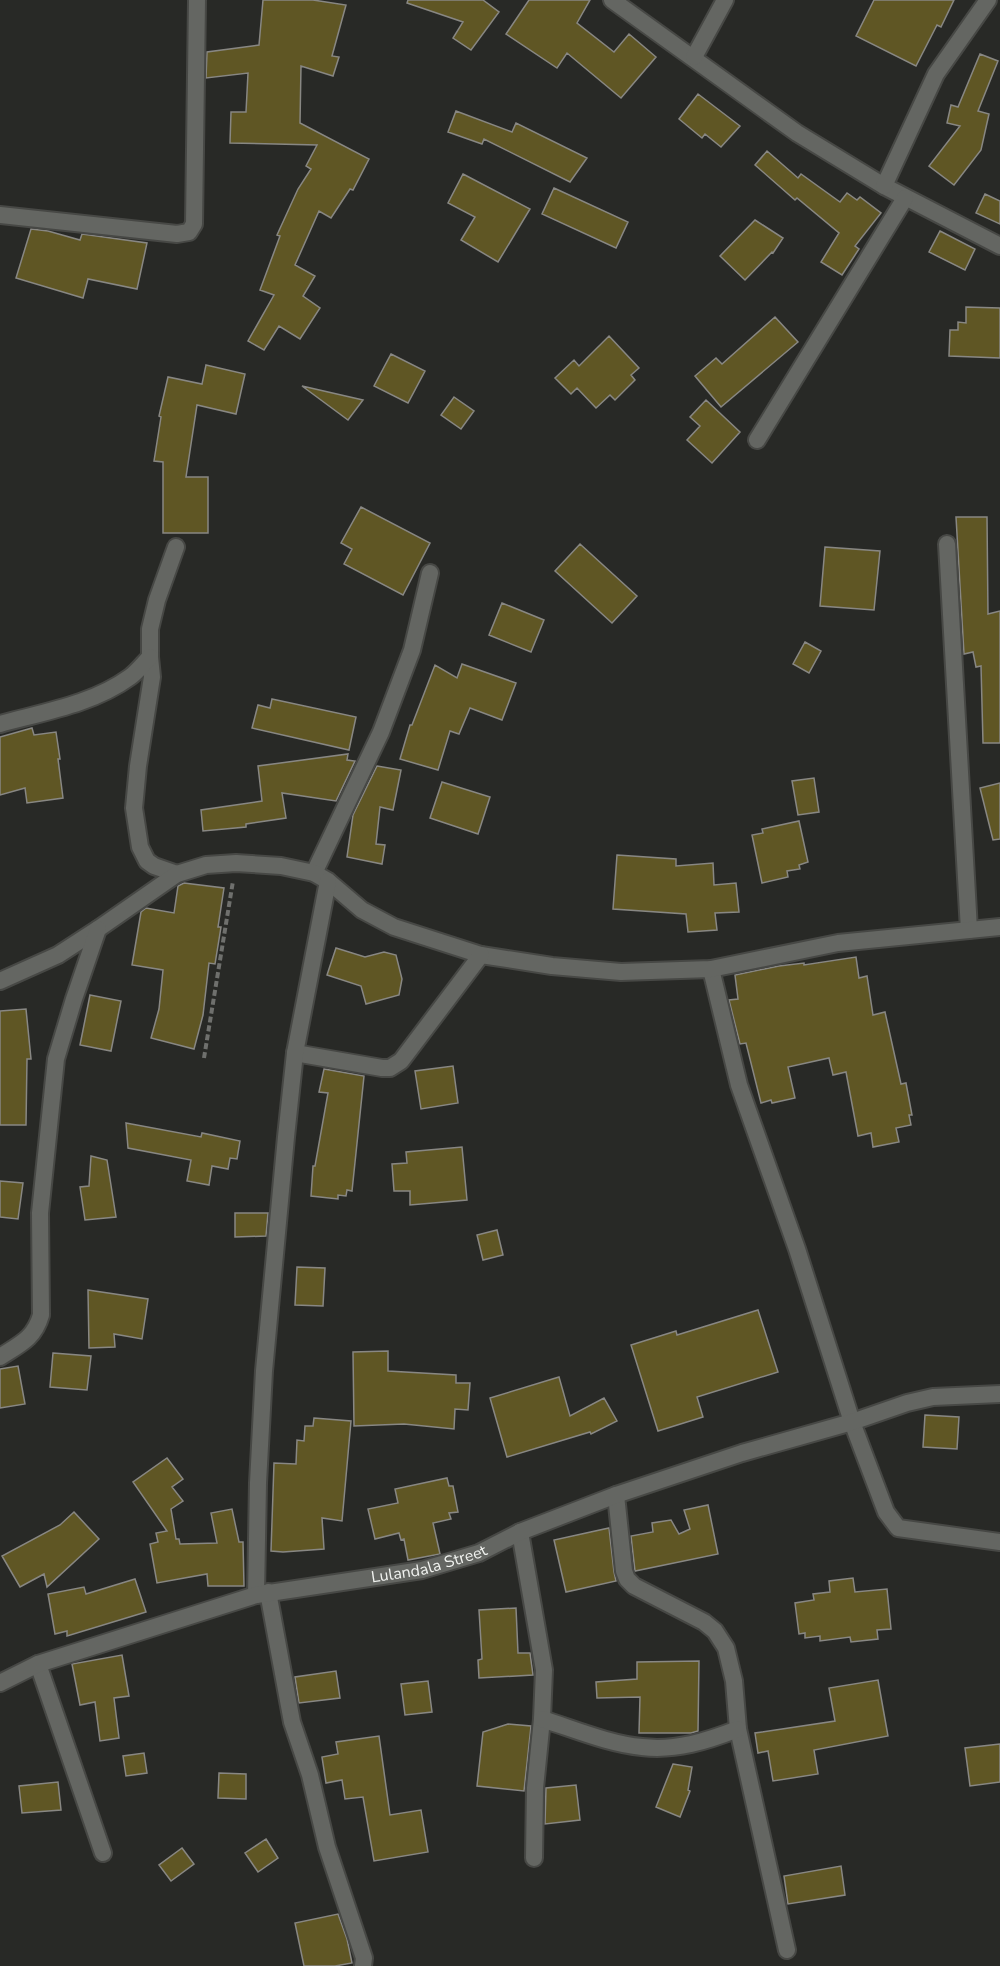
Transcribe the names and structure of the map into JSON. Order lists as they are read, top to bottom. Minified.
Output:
{"streets":{"street":["Lulandala Street"]}}
